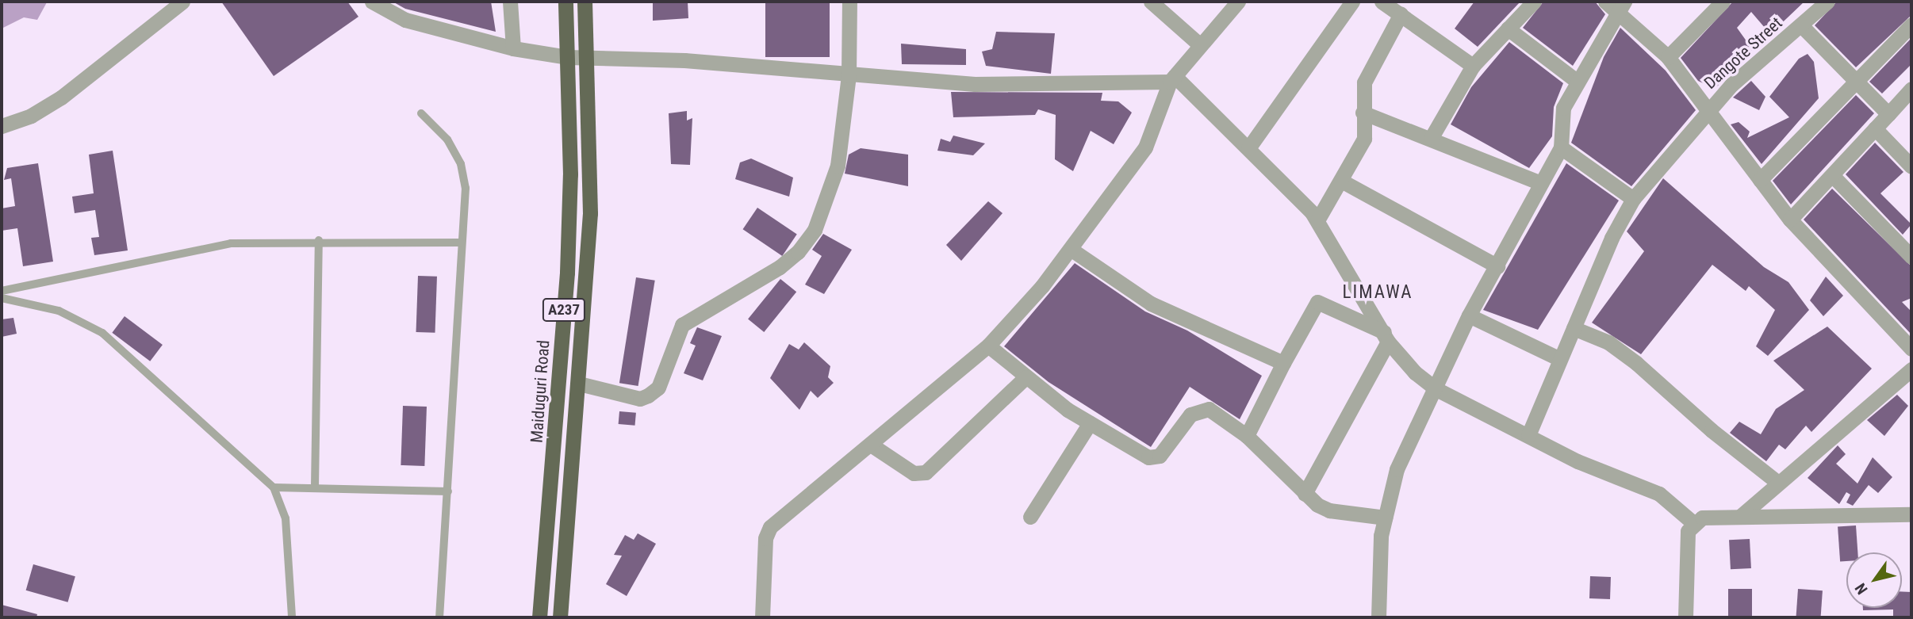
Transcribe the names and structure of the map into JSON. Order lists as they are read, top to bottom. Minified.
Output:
{"streets":{"highway":["A237","Maiduguri Road"],"street":["Dangote Street"]},"districts":["LIMAWA"],"north":"bottom left"}
